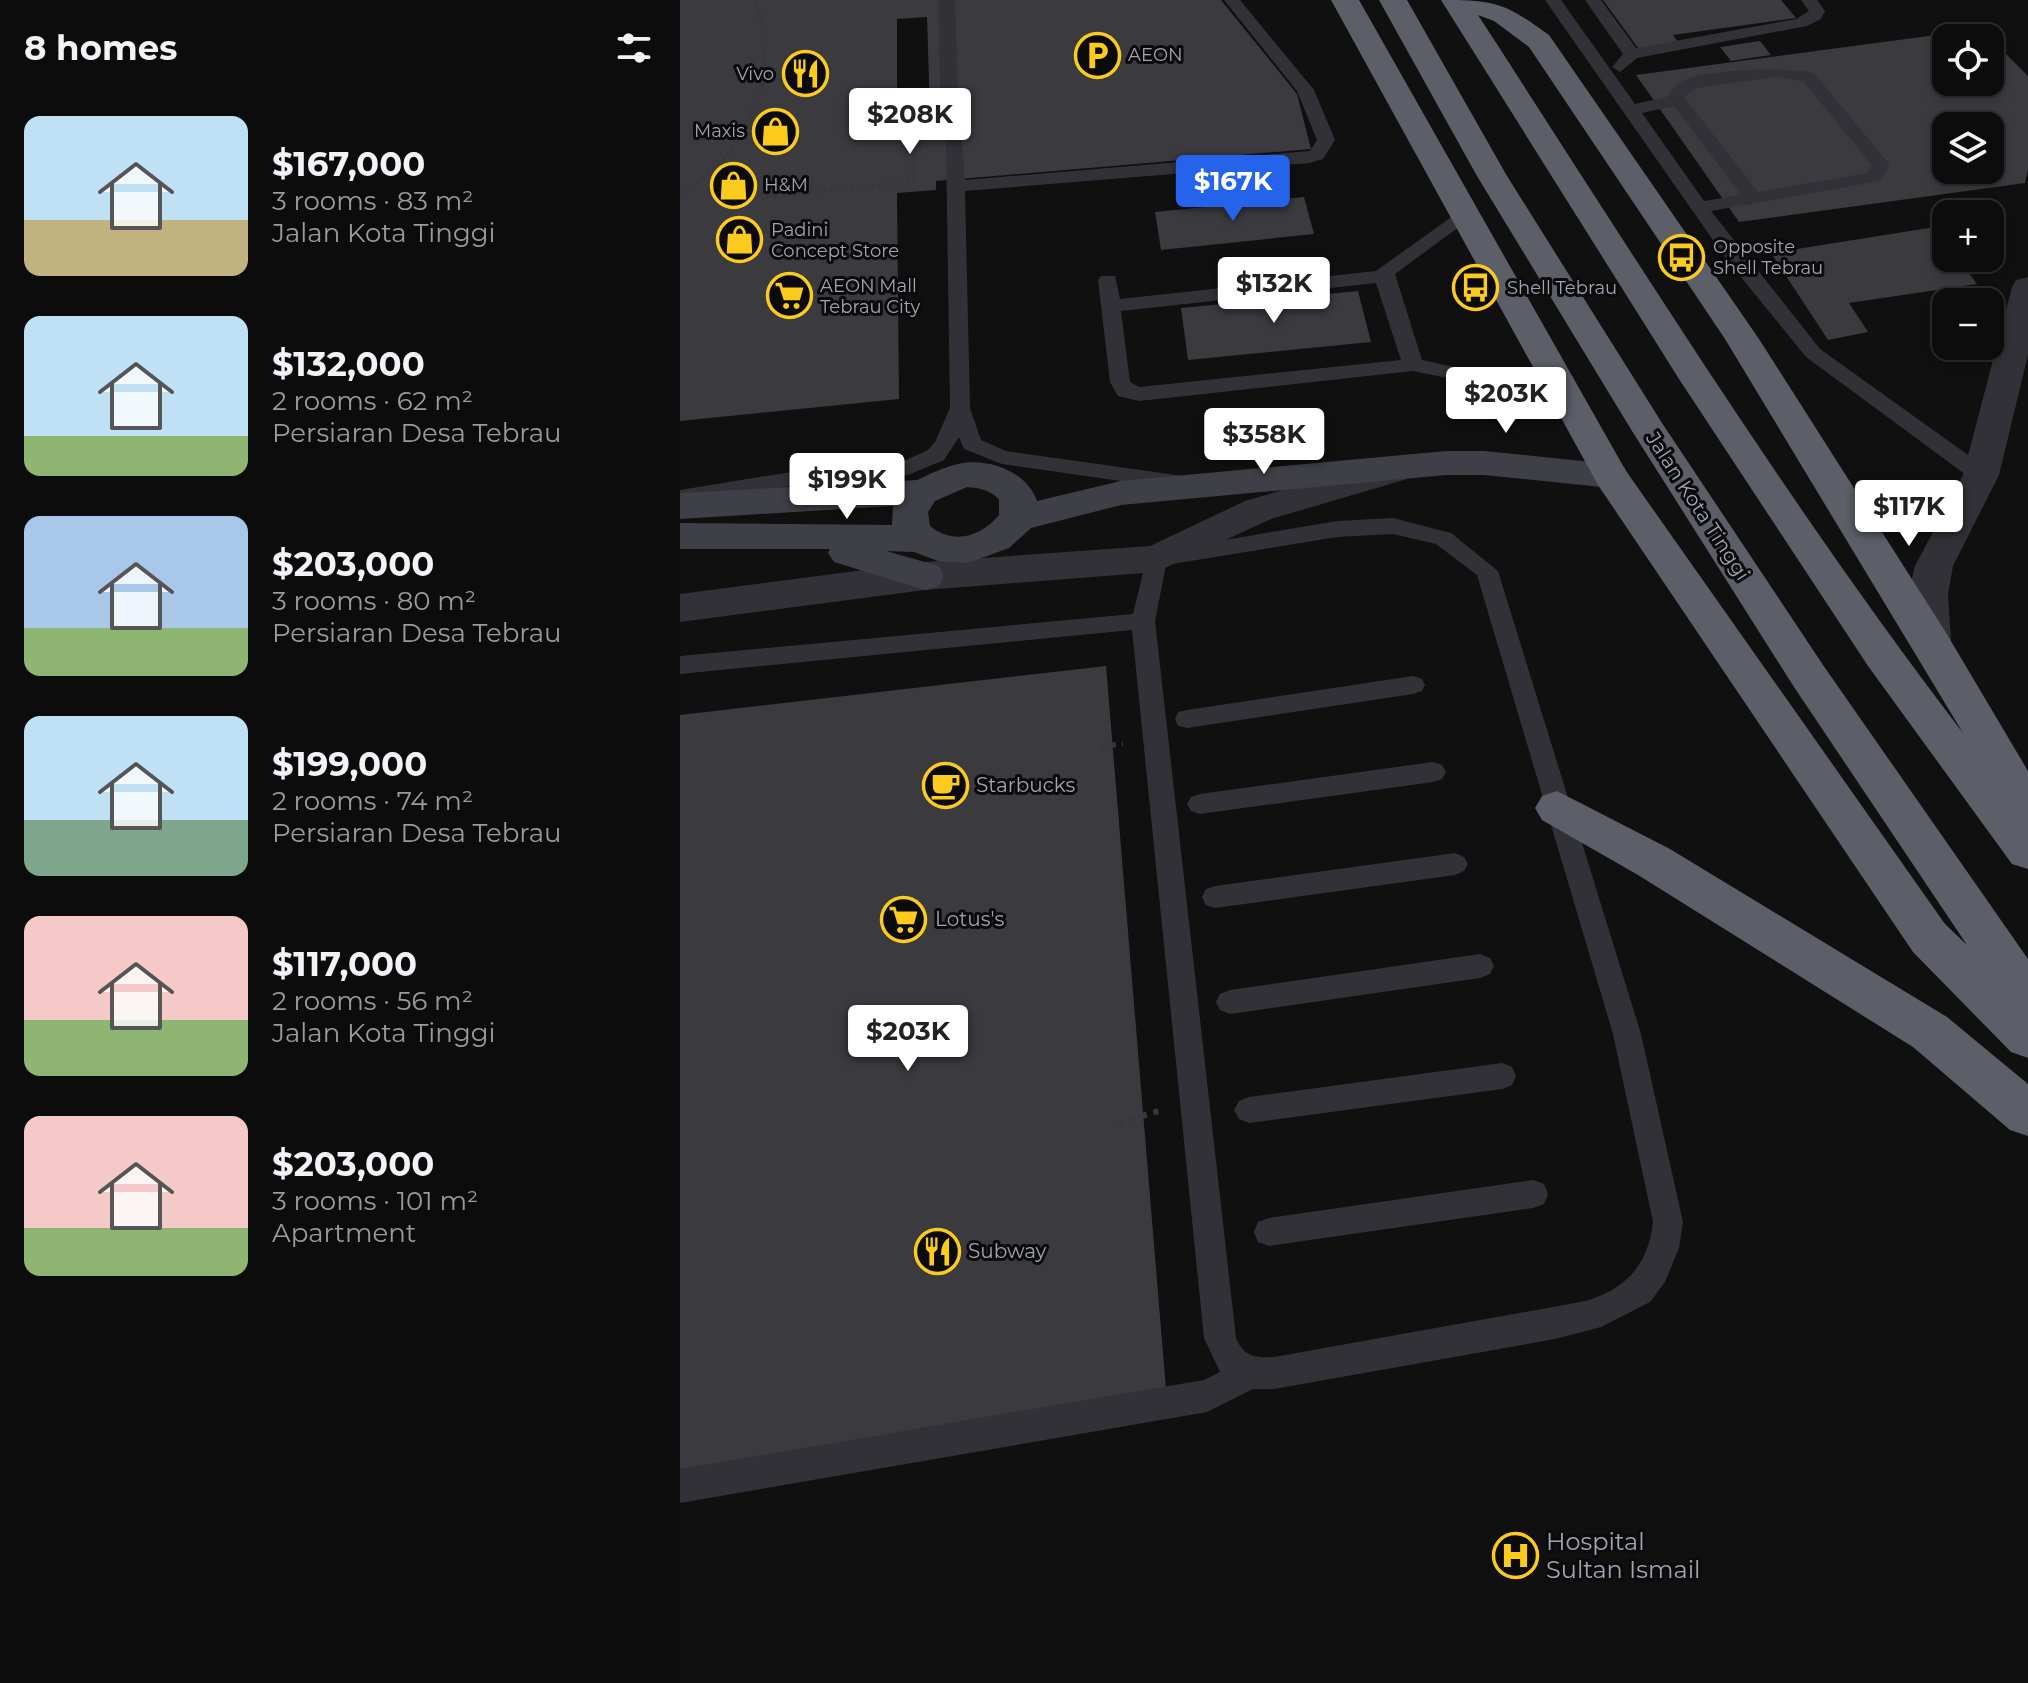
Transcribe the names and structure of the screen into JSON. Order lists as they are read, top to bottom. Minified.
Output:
{"streets":{"highway":["Jalan Kota Tinggi"]},"places":{"parking":["AEON"],"restaurant":["Vivo","Subway"],"shop":["Maxis","H&M","Padini Concept Store"],"bus stop":["Opposite Shell Tebrau","Shell Tebrau"],"supermarket":["AEON Mall Tebrau City","Lotus's"],"cafe":["Starbucks"],"hospital":["Hospital Sultan Ismail"]},"page":{"heading":"8 homes","map_buttons":["+","−"],"price":["$208K","$167K","$132K","$203K","$358K","$199K","$117K","$203K"],"list":[{"name":"$167,000","note":"3 rooms · 83 m² · Jalan Kota Tinggi"},{"name":"$132,000","note":"2 rooms · 62 m² · Persiaran Desa Tebrau"},{"name":"$203,000","note":"3 rooms · 80 m² · Persiaran Desa Tebrau"},{"name":"$199,000","note":"2 rooms · 74 m² · Persiaran Desa Tebrau"},{"name":"$117,000","note":"2 rooms · 56 m² · Jalan Kota Tinggi"},{"name":"$203,000","note":"3 rooms · 101 m² · Apartment"}]}}
